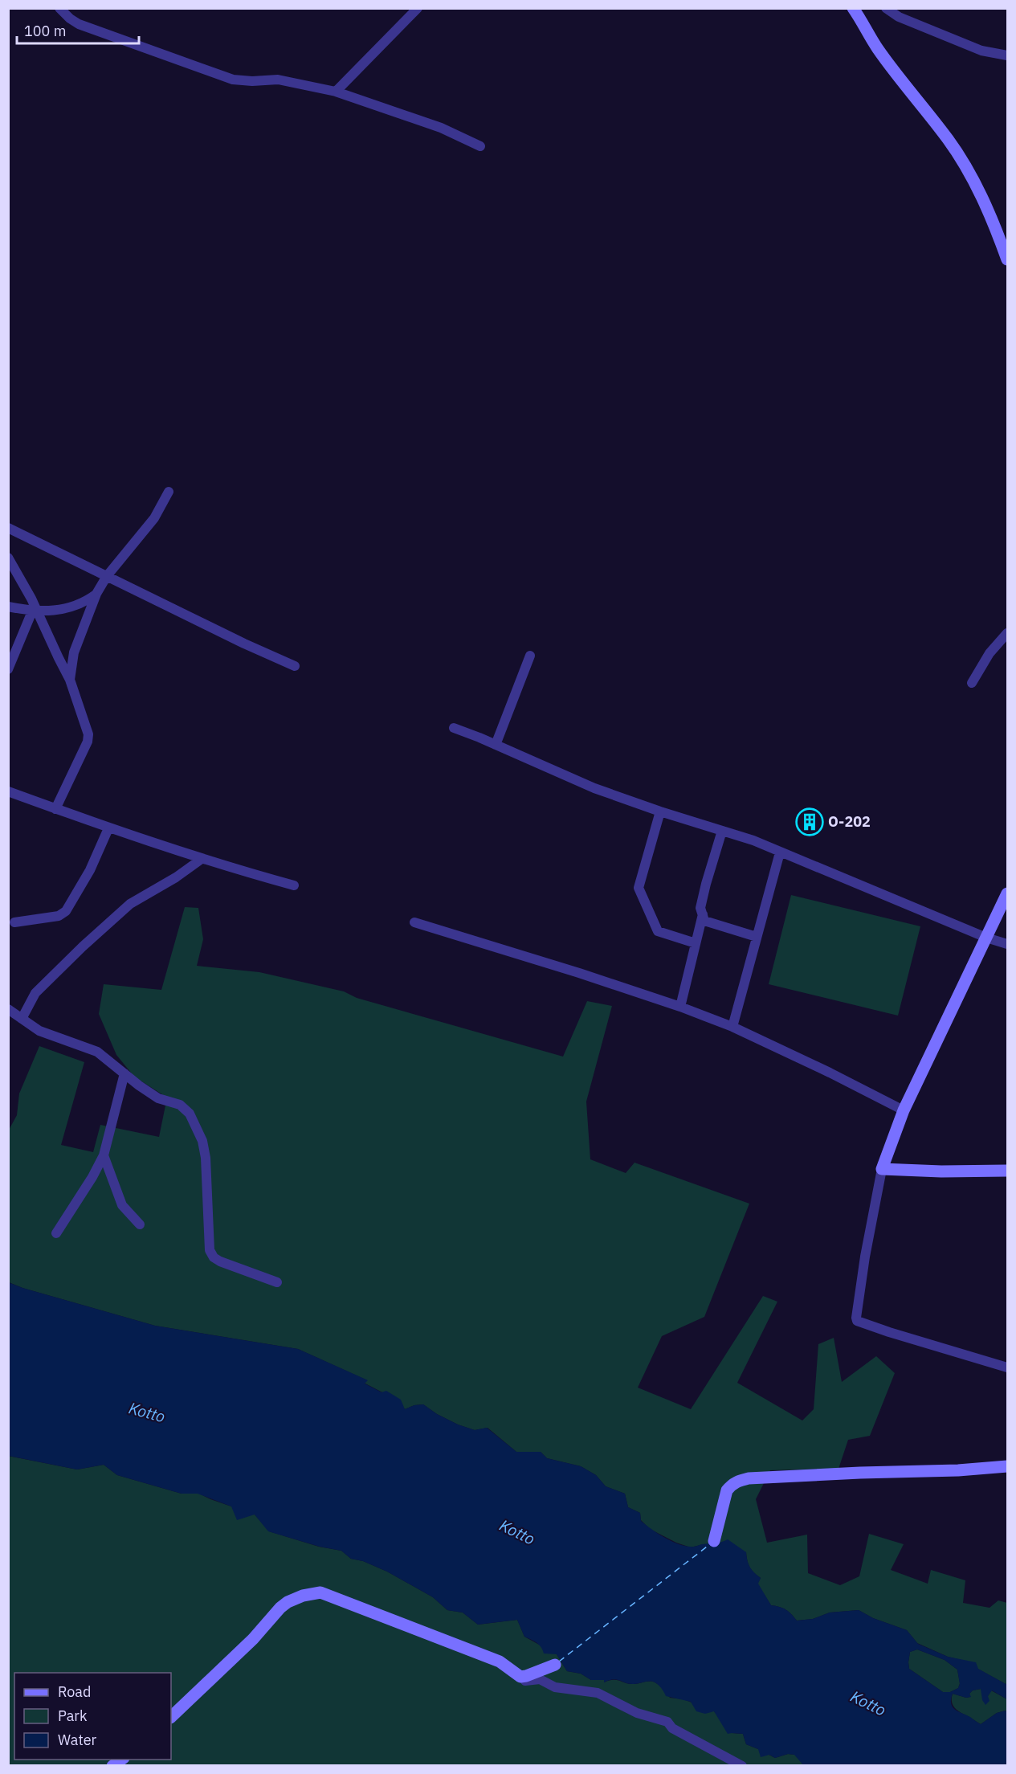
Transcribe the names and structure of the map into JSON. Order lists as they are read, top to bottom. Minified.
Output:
{"water":["Kotto"],"places":{"building":["O-202"]},"legend":["Road","Park","Water"],"scale_bar":"100 m"}
